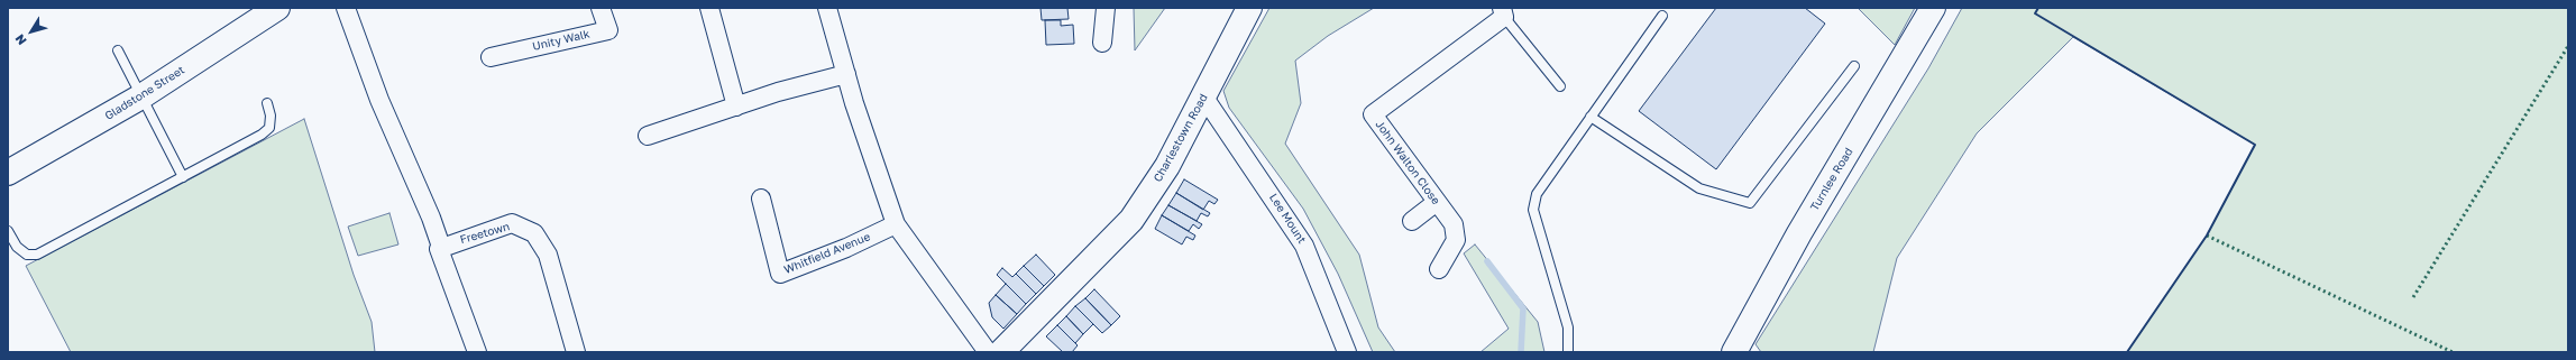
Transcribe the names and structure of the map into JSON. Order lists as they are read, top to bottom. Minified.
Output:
{"streets":{"main road":["Gladstone Street","Charlestown Road","Turnlee Road"],"street":["Unity Walk","John Walton Close","Lee Mount","Freetown","Whitfield Avenue"]},"crossings":[["Charlestown Road","Lee Mount"]],"north":"bottom left"}
